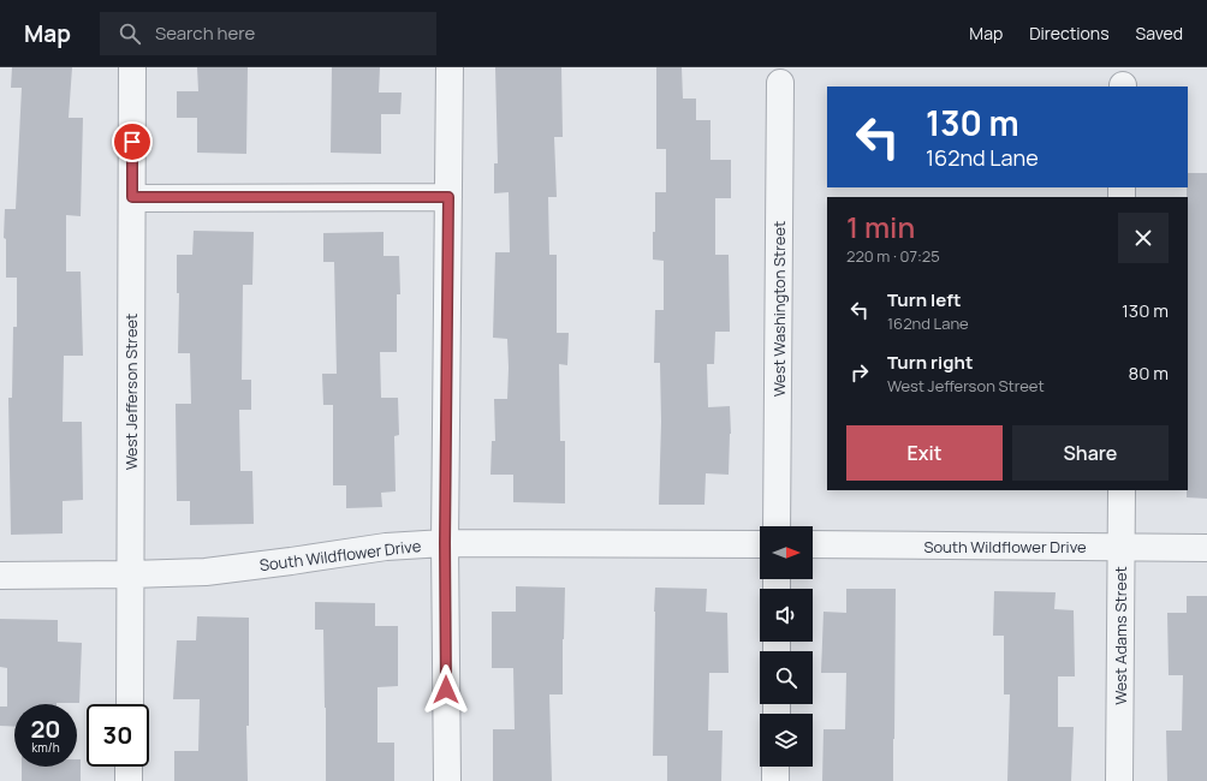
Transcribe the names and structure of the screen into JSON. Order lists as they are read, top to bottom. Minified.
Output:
{"streets":{"street":["West Washington Street","West Jefferson Street","South Wildflower Drive","West Adams Street"]},"crossings":[["West Jefferson Street","South Wildflower Drive"],["South Wildflower Drive","West Adams Street"]],"north":"right","page":{"header":"Map","search":"Search here","nav":["Map","Directions","Saved"],"turn":["130 m","162nd Lane"],"heading":["1 min","220 m · 07:25"],"list":[{"name":"Turn left","note":"162nd Lane","value":"130 m"},{"name":"Turn right","note":"West Jefferson Street","value":"80 m"}],"buttons":["Exit","Share"],"speed":"20 km/h","limit":"30"}}
